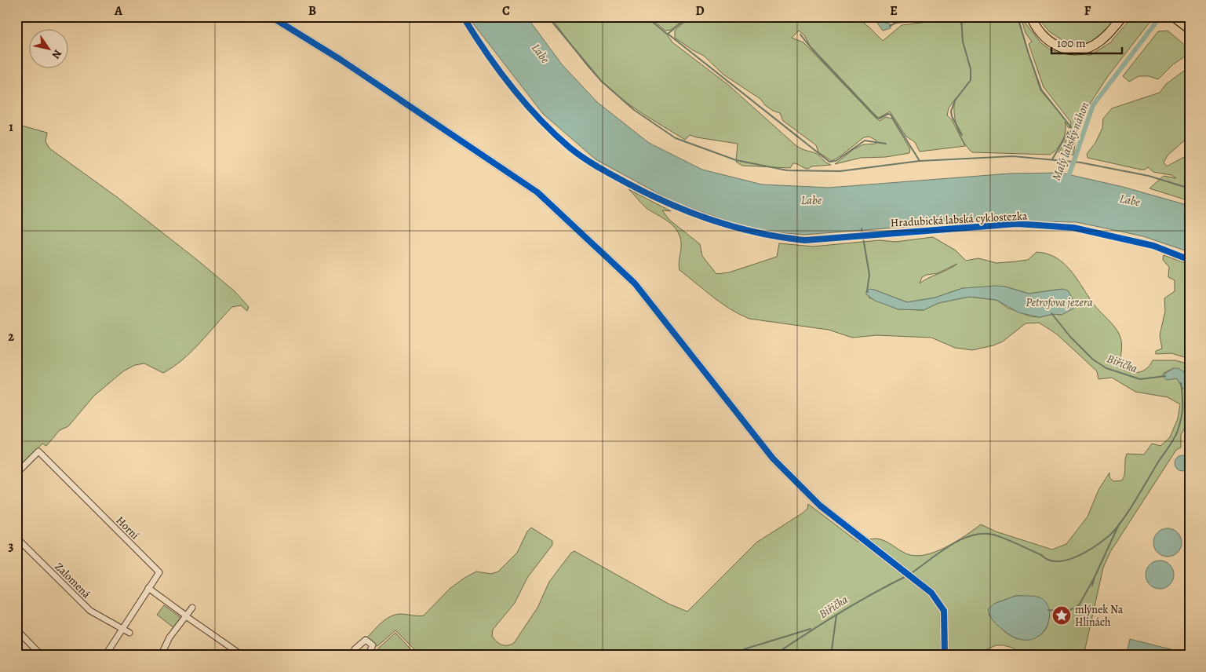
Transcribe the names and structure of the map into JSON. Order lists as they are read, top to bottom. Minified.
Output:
{"streets":{"street":["Horní","Zalomená"],"cycle path":["Hradubická labská cyklostezka"]},"water":["Labe","Malý labský náhon","Petrofova jezera","Biřička"],"places":{"place":["mlýnek Na Hlinách"]},"scale_bar":"100 m","north":"bottom right","grid":{"columns":["A","B","C","D","E","F"],"rows":["1","2","3"]}}
